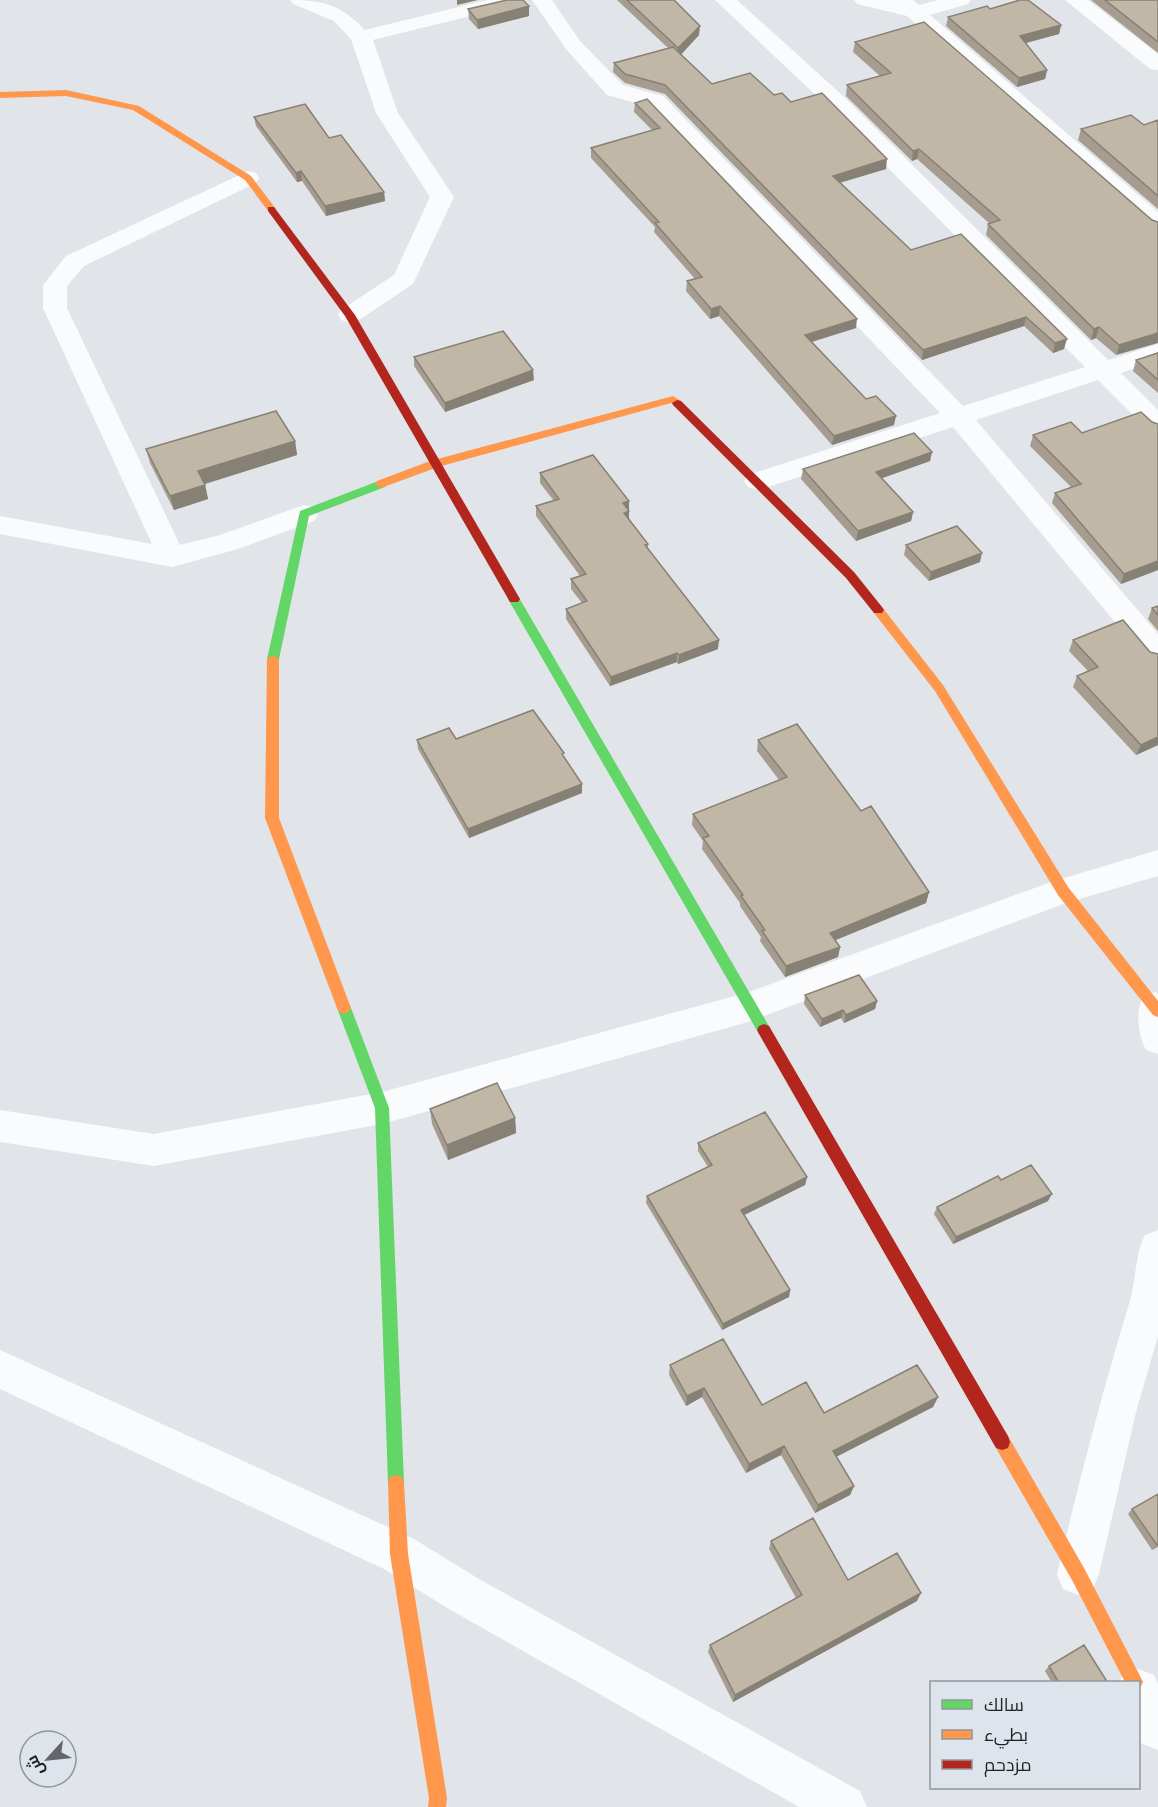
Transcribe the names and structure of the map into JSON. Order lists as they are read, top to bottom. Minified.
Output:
{"legend":["سالك","بطيء","مزدحم"],"north":"bottom left"}
